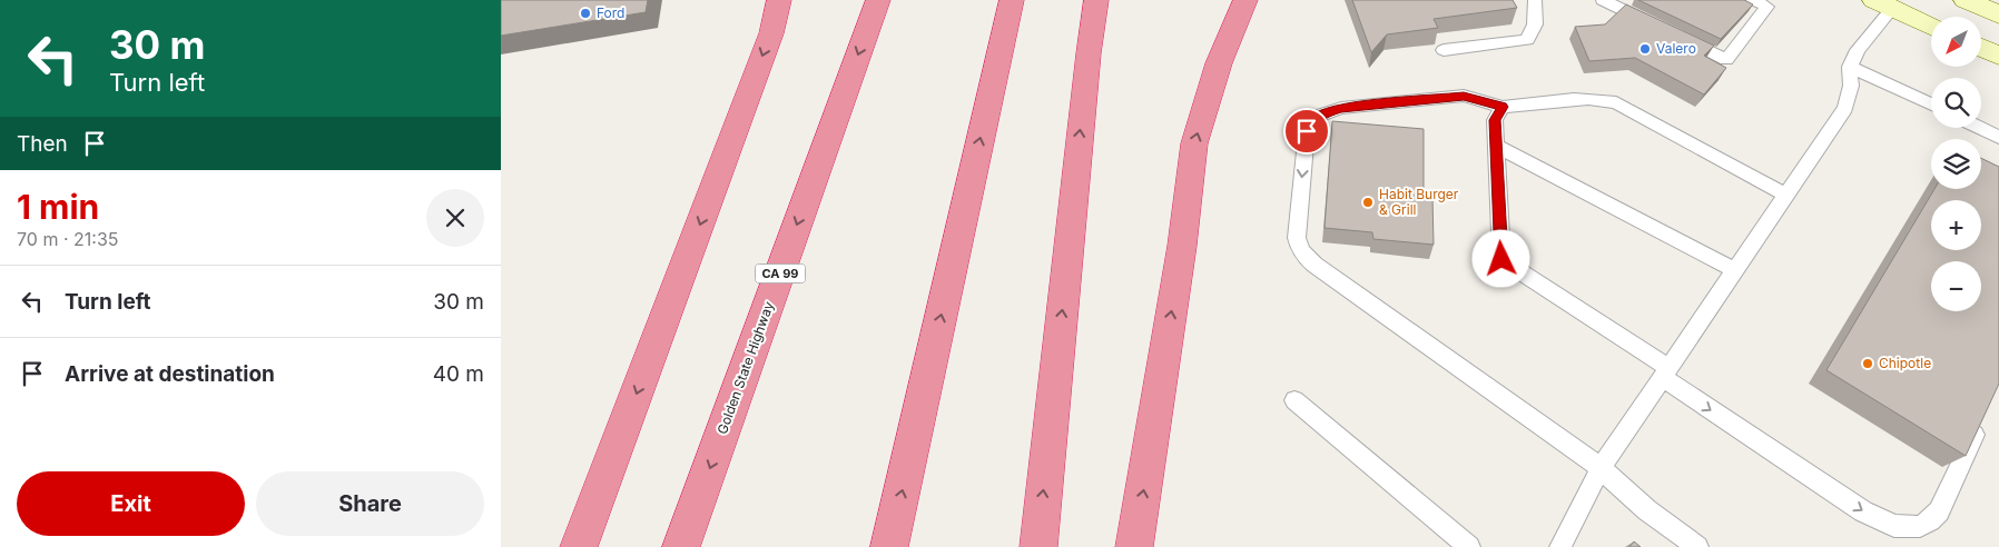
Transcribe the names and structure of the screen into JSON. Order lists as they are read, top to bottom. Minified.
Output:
{"streets":{"highway":["CA 99","Golden State Highway"]},"places":["Ford","Valero","Habit Burger & Grill","Chipotle"],"north":"bottom left","page":{"turn":["30 m","Turn left"],"map_buttons":["+","−"],"then":"Then","heading":["1 min","70 m · 21:35"],"list":[{"name":"Turn left","value":"30 m"},{"name":"Arrive at destination","value":"40 m"}],"buttons":["Exit","Share"]}}
